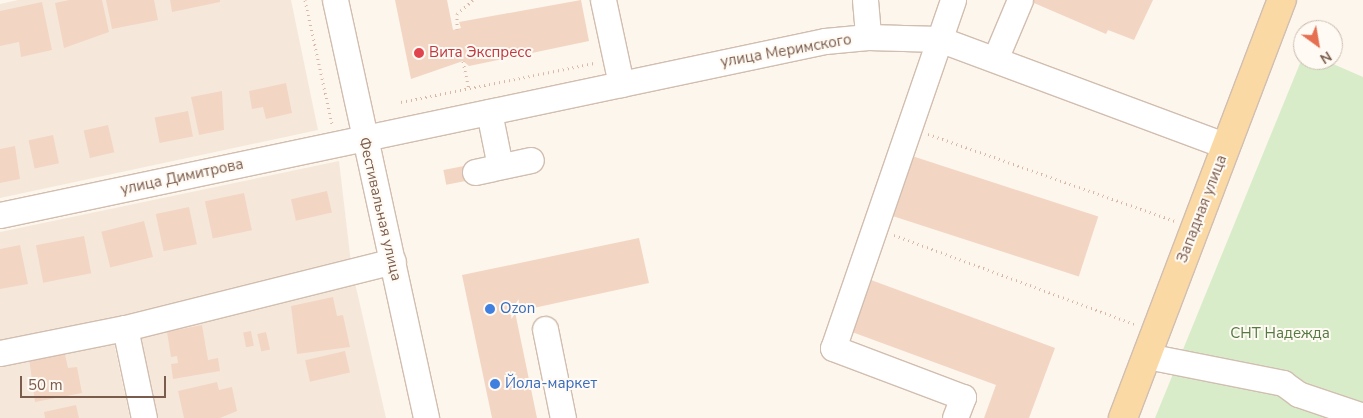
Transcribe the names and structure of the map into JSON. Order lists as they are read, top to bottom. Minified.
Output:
{"streets":{"main road":["Западная улица"],"street":["улица Меримского","улица Димитрова","Фестивальная улица"]},"crossings":[["улица Меримского","улица Димитрова"],["улица Меримского","Фестивальная улица"],["улица Меримского","Западная улица"],["улица Димитрова","Фестивальная улица"]],"parks":["СНТ Надежда"],"places":["Вита Экспресс","Ozon","Йола-маркет"],"scale_bar":"50 m","north":"bottom right"}
